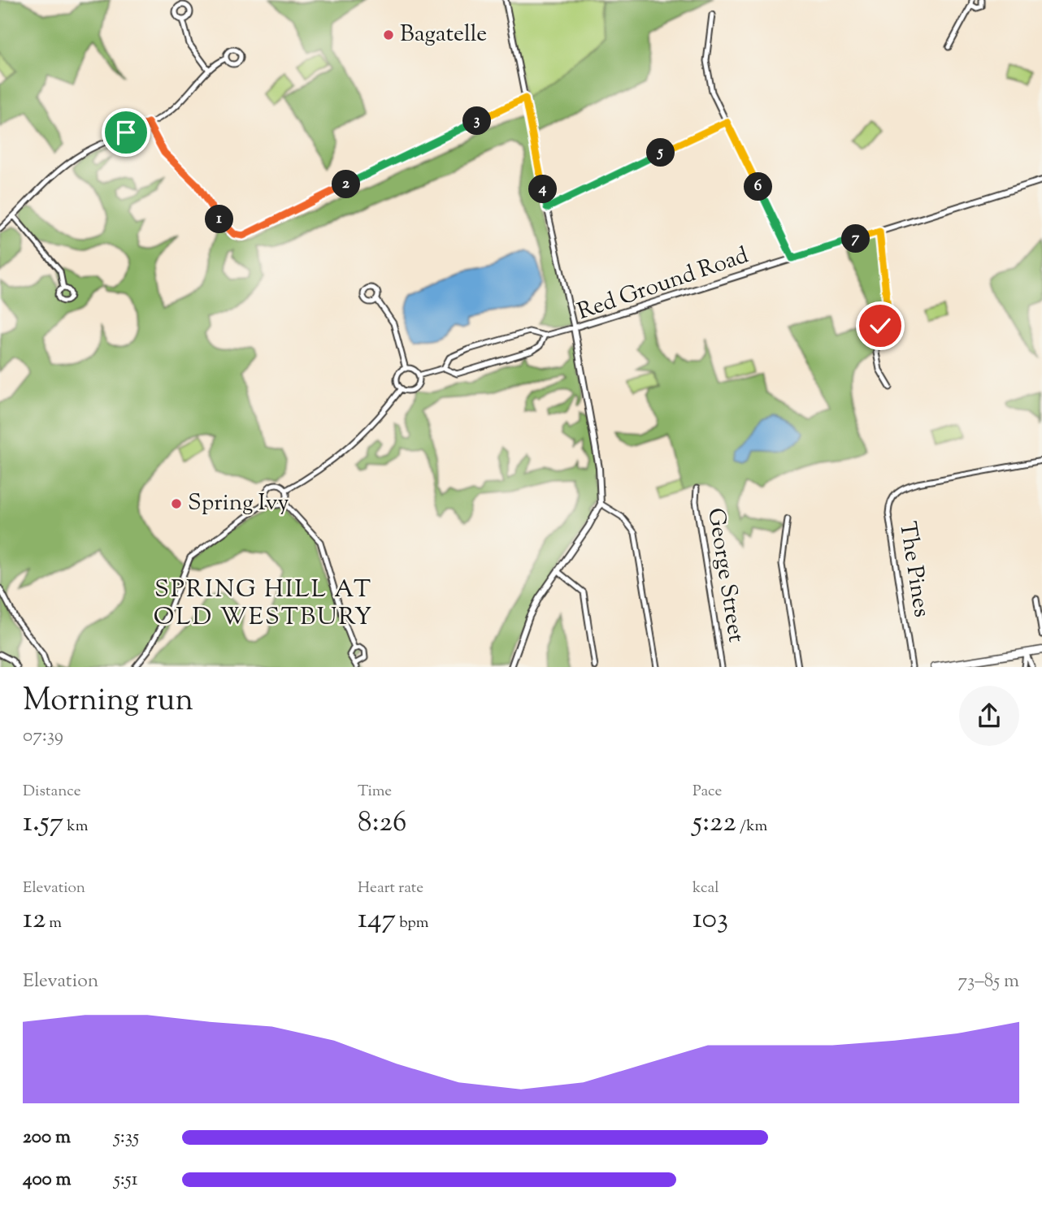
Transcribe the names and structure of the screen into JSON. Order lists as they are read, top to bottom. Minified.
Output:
{"streets":{"street":["Red Ground Road","The Pines","George Street"]},"districts":["SPRING HILL AT OLD WESTBURY"],"places":["Bagatelle","Spring Ivy"],"page":{"pins":["3","5","2","6","4","1","7"],"heading":["Morning run","07:39"],"stats":[["Distance","1.57 km"],["Time","8:26"],["Pace","5:22 /km"],["Elevation","12 m"],["Heart rate","147 bpm"],["kcal","103"]],"chart":["Elevation","73–85 m"],"list":[{"name":"200 m","note":"5:35"},{"name":"400 m","note":"5:51"}]}}
